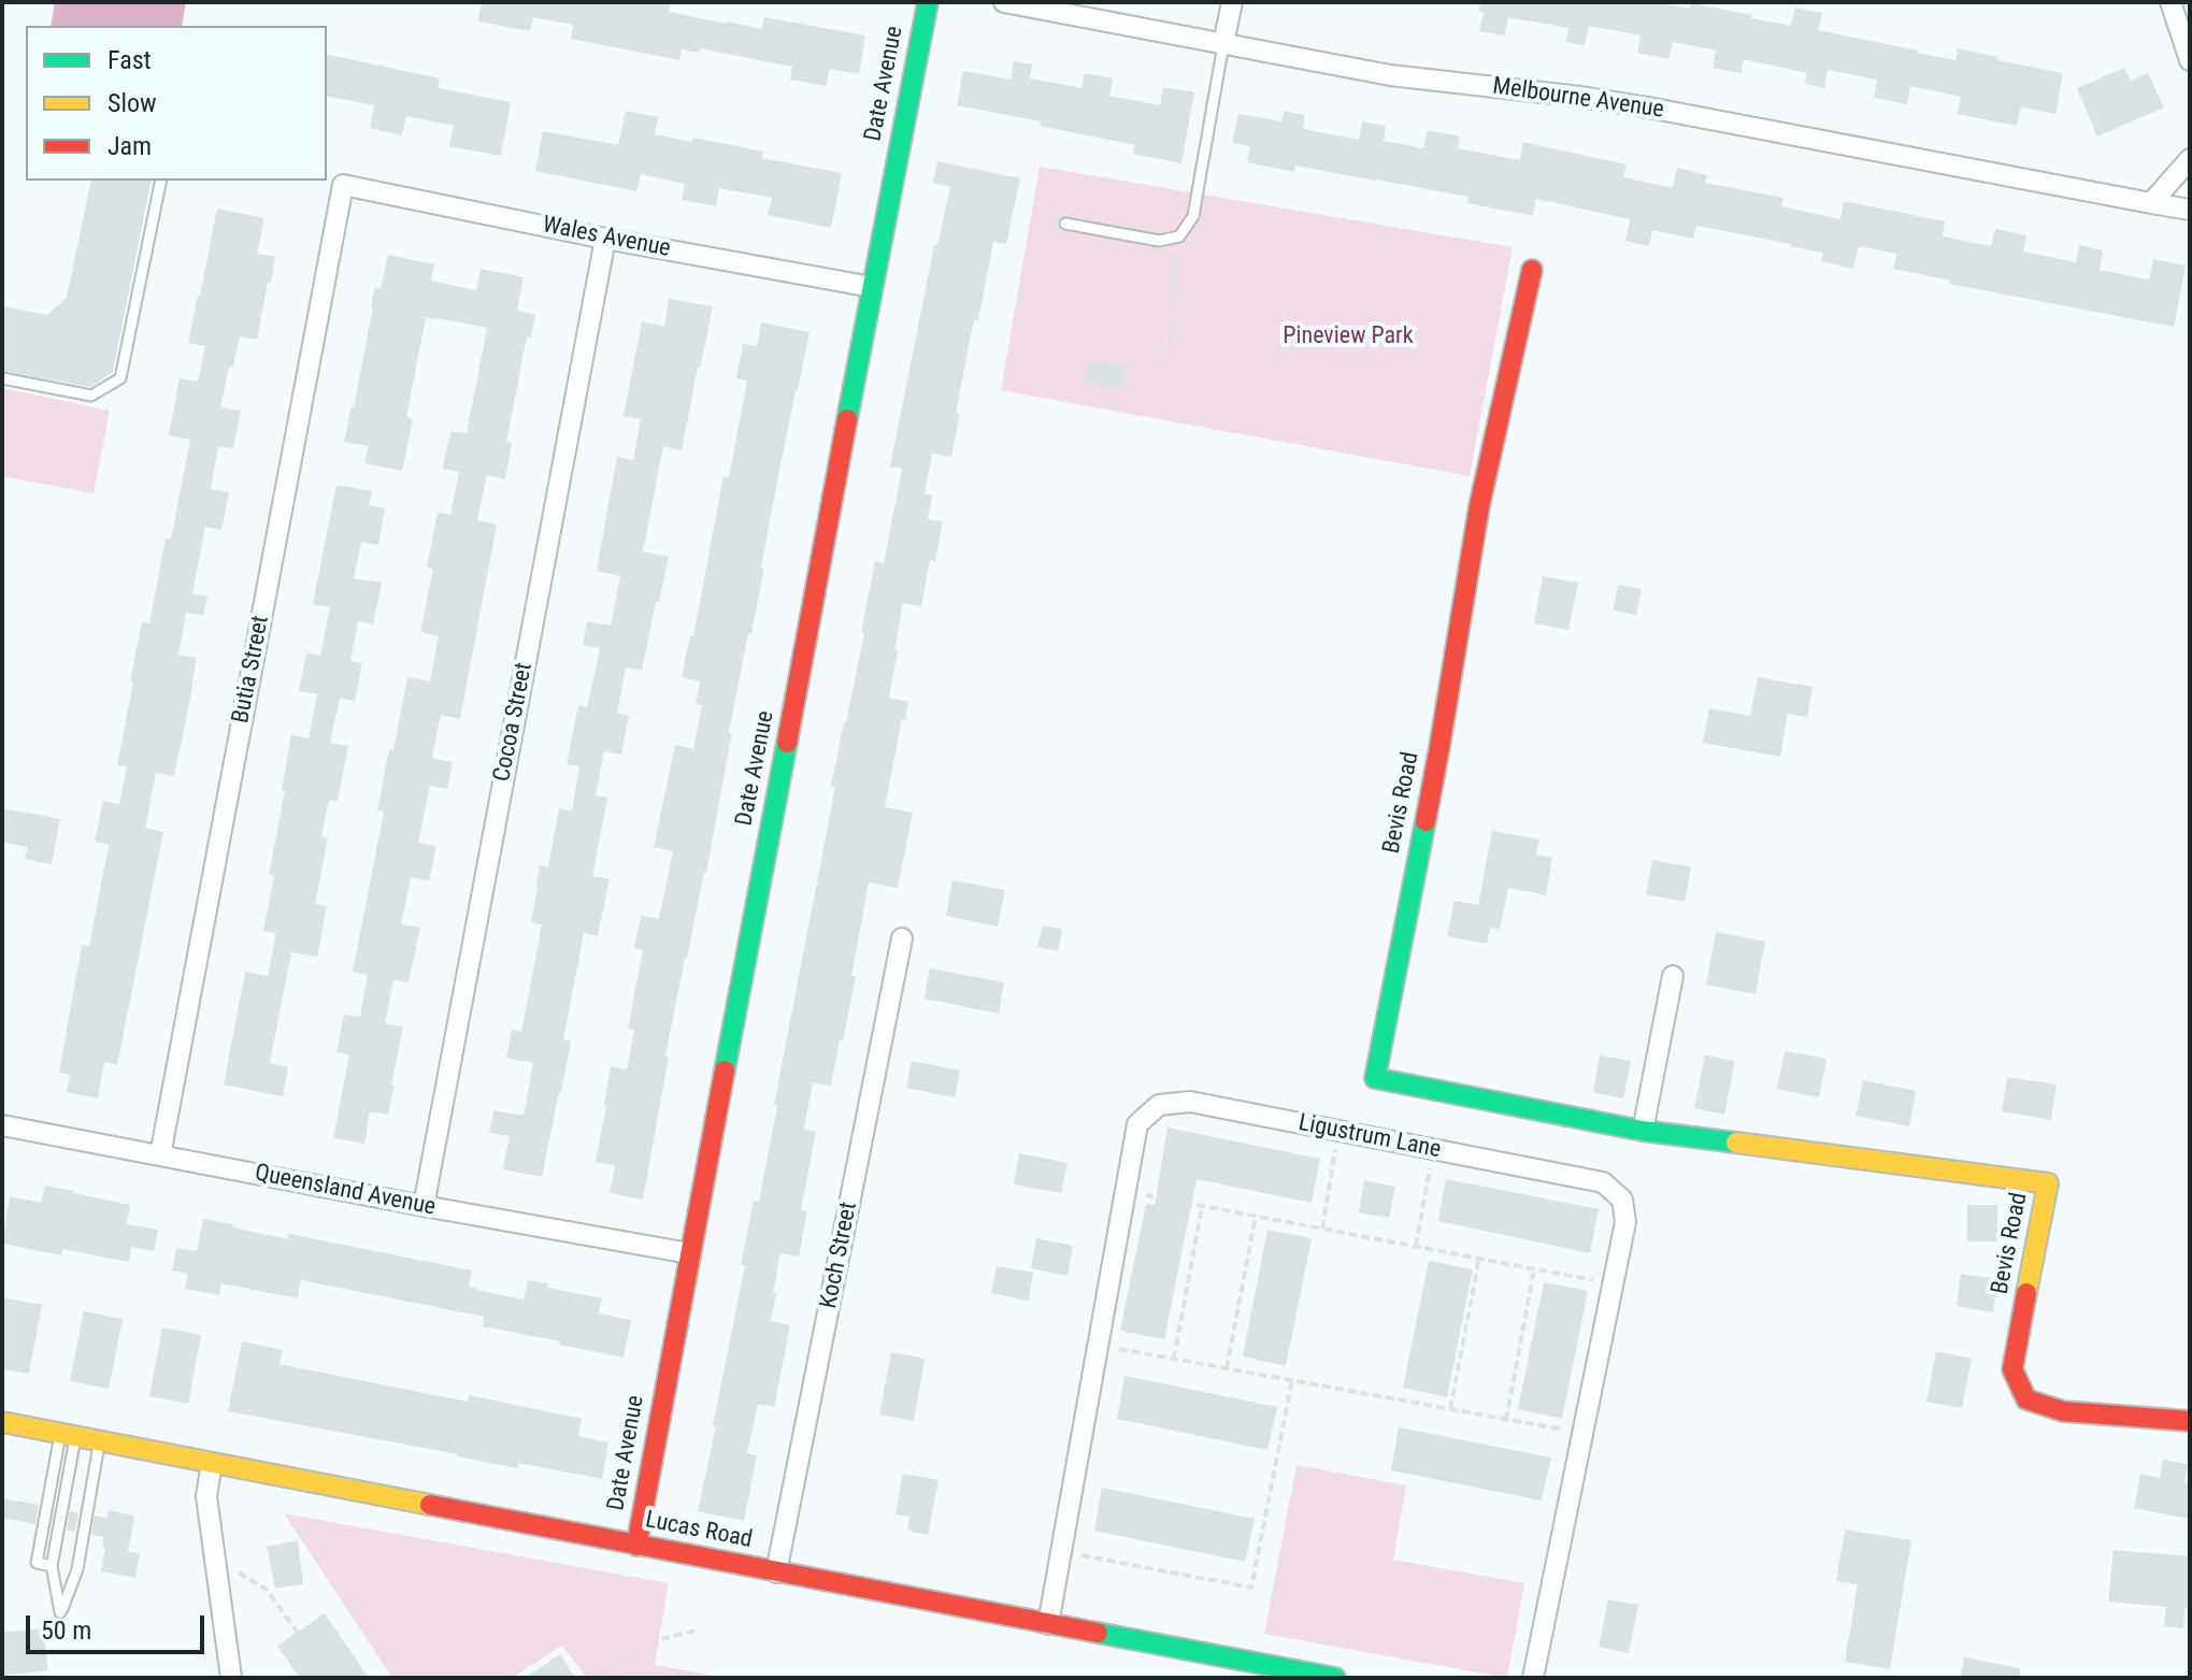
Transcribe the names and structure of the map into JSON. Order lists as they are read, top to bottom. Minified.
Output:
{"streets":{"street":["Date Avenue","Melbourne Avenue","Wales Avenue","Butia Street","Cocoa Street","Bevis Road","Ligustrum Lane","Queensland Avenue","Koch Street","Lucas Road"]},"crossings":[["Date Avenue","Wales Avenue"],["Date Avenue","Queensland Avenue"],["Date Avenue","Lucas Road"],["Wales Avenue","Butia Street"],["Wales Avenue","Cocoa Street"],["Butia Street","Queensland Avenue"],["Cocoa Street","Queensland Avenue"],["Ligustrum Lane","Lucas Road"],["Koch Street","Lucas Road"]],"parks":["Pineview Park"],"legend":["Fast","Slow","Jam"],"scale_bar":"50 m"}
